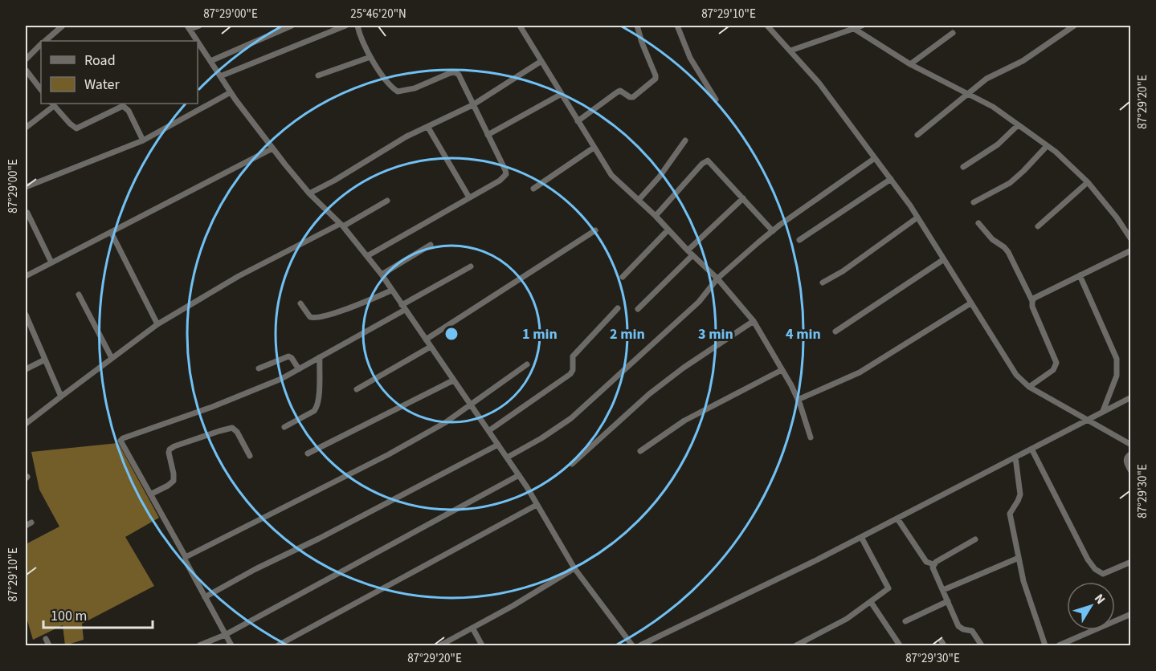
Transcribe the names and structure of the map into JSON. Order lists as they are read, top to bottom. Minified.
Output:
{"legend":["Road","Water"],"scale_bar":"100 m","north":"top right","coordinates":["87°29'00\"E","25°46'20\"N","87°29'10\"E","87°29'20\"E","87°29'30\"E"],"rings":["1 min","2 min","3 min","4 min"]}
